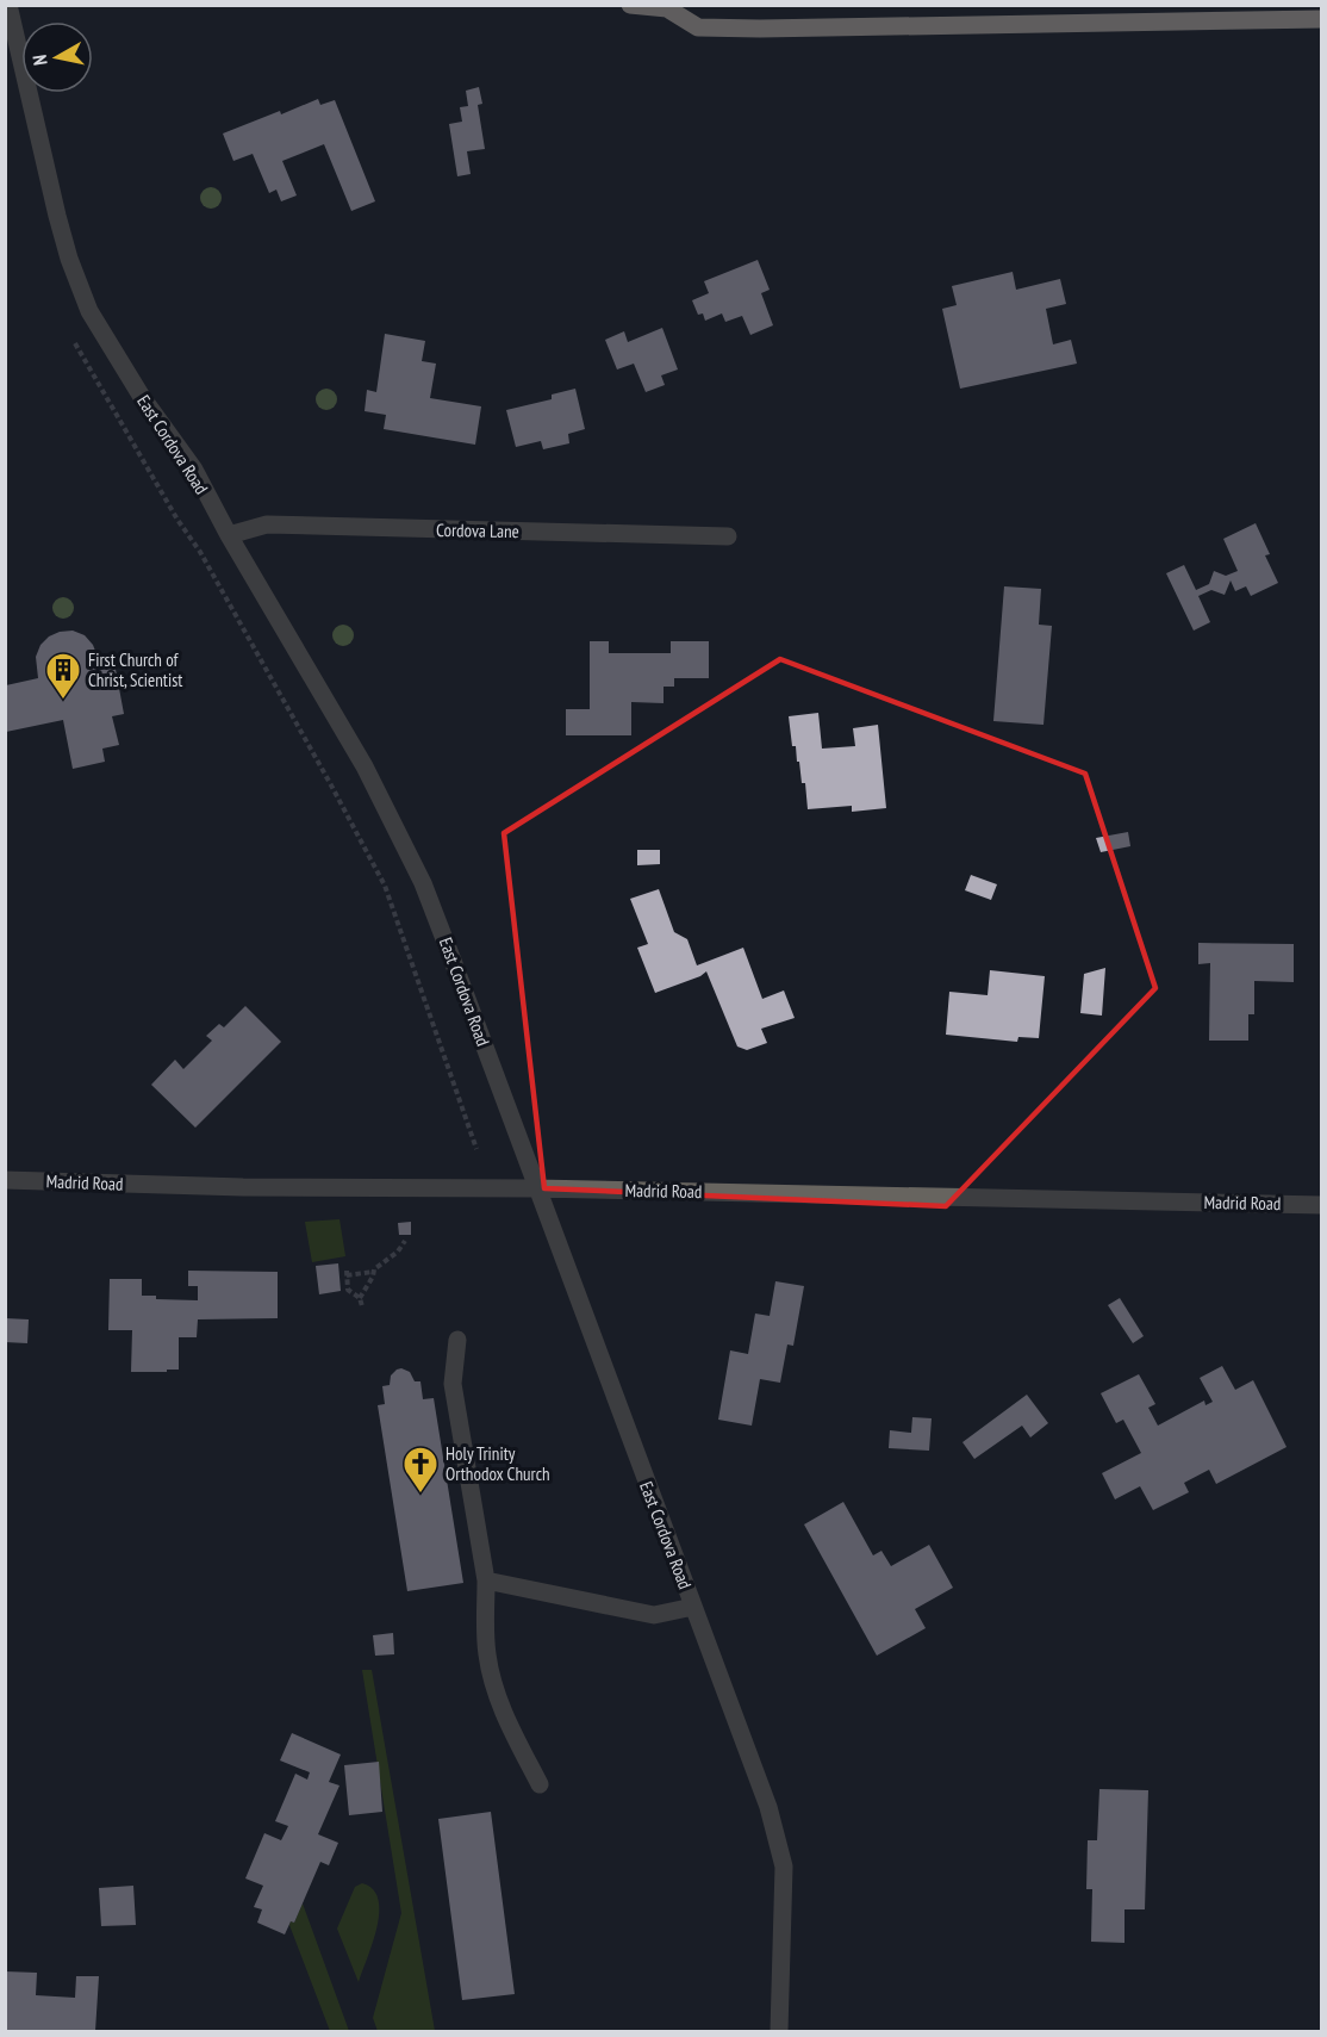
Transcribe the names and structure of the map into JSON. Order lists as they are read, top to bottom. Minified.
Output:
{"streets":{"street":["East Cordova Road","Cordova Lane","Madrid Road"]},"crossings":[["East Cordova Road","Cordova Lane"],["East Cordova Road","Madrid Road"]],"places":{"building":["First Church of Christ, Scientist"],"church":["Holy Trinity Orthodox Church"]},"north":"left"}
